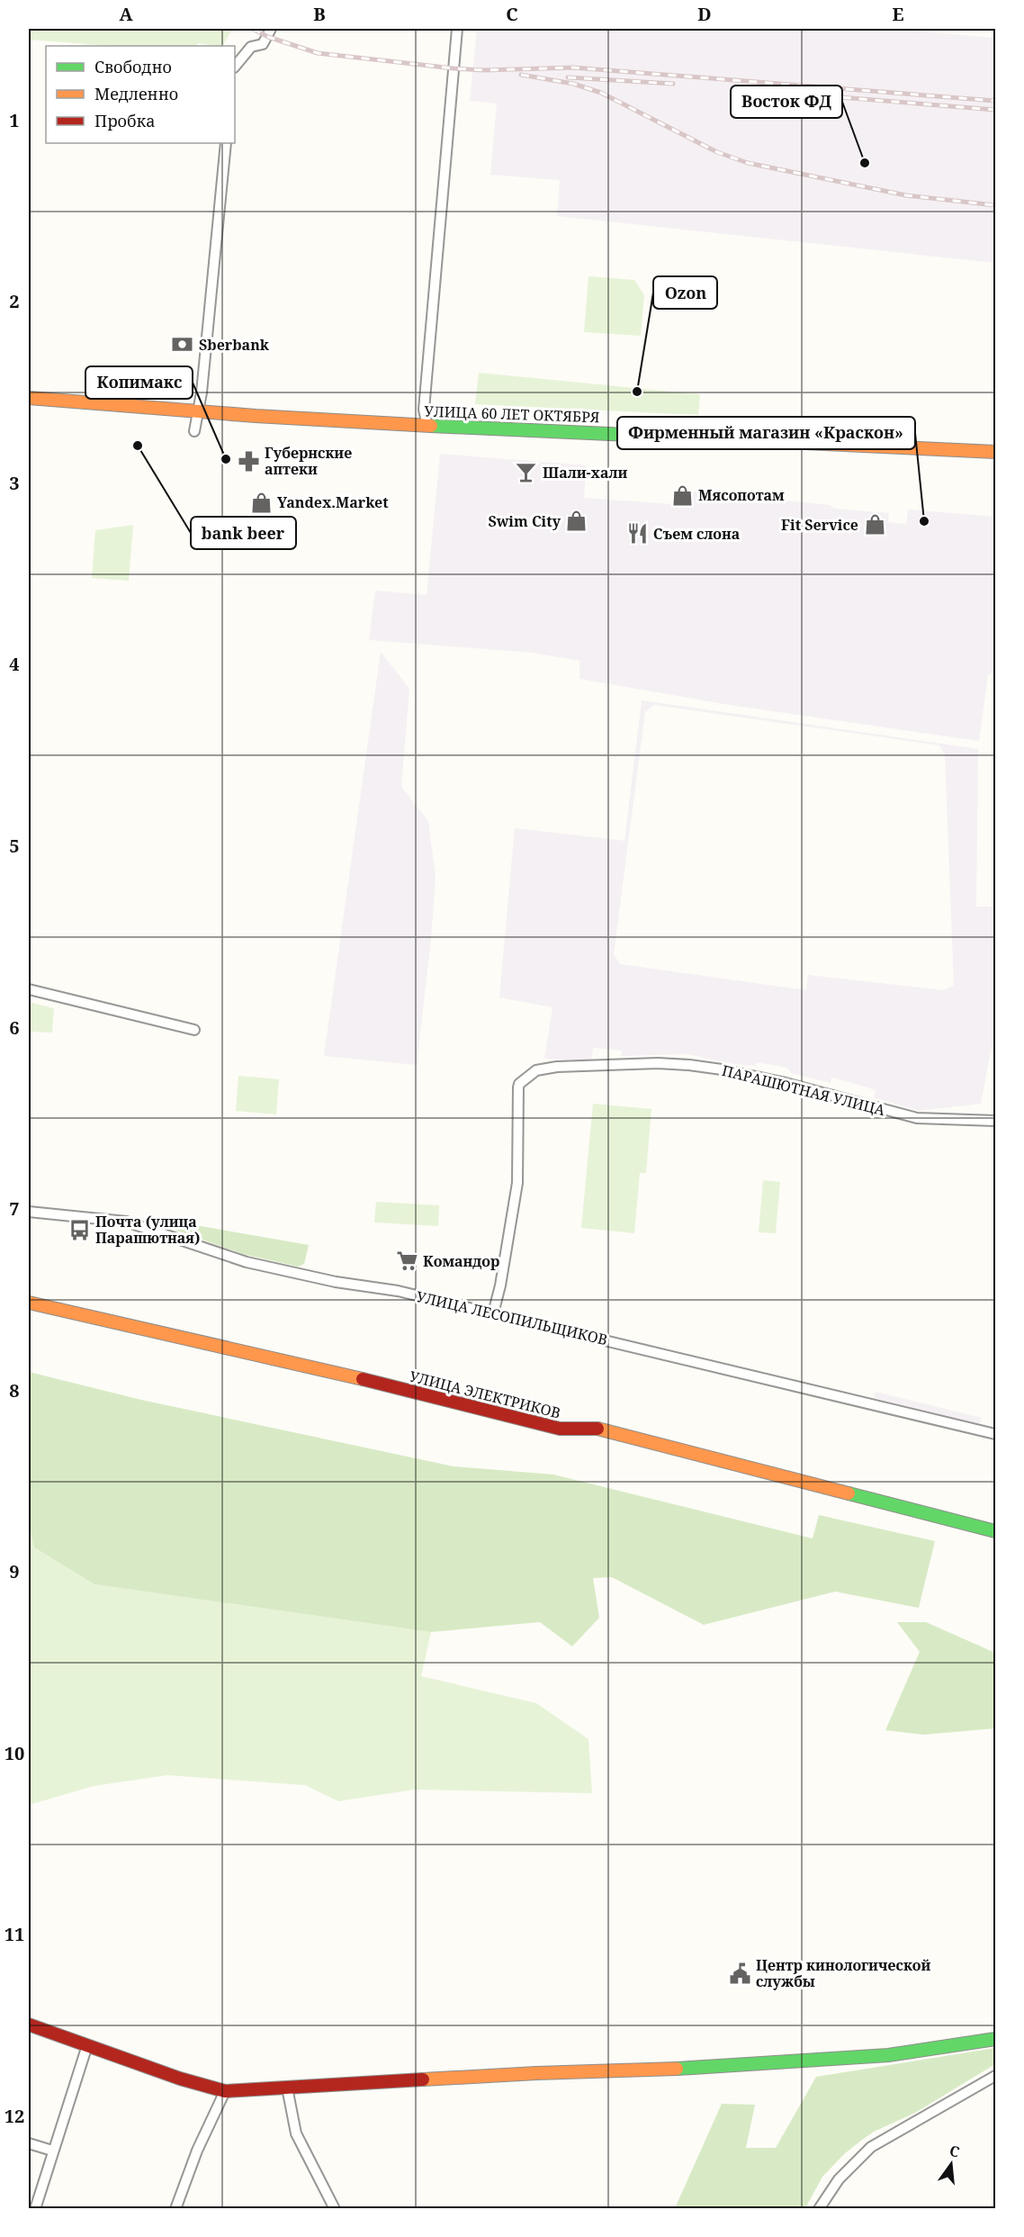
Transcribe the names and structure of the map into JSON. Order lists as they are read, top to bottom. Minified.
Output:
{"streets":{"street":["УЛИЦА 60 ЛЕТ ОКТЯБРЯ","ПАРАШЮТНАЯ УЛИЦА","УЛИЦА ЛЕСОПИЛЬЩИКОВ","УЛИЦА ЭЛЕКТРИКОВ"]},"crossings":[["ПАРАШЮТНАЯ УЛИЦА","УЛИЦА ЛЕСОПИЛЬЩИКОВ"]],"places":{"other":["Восток ФД","Ozon","bank beer","Копимакс","Фирменный магазин «Краскон»"],"bank":["Sberbank"],"pharmacy":["Губернские аптеки"],"bar":["Шали-хали"],"shop":["Мясопотам","Yandex.Market","Swim City","Fit Service"],"restaurant":["Съем слона"],"bus stop":["Почта (улица Парашютная)"],"supermarket":["Командор"],"public building":["Центр кинологической службы"]},"legend":["Свободно","Медленно","Пробка"],"north":"top","grid":{"columns":["A","B","C","D","E"],"rows":["1","2","3","4","5","6","7","8","9","10","11","12"]}}
